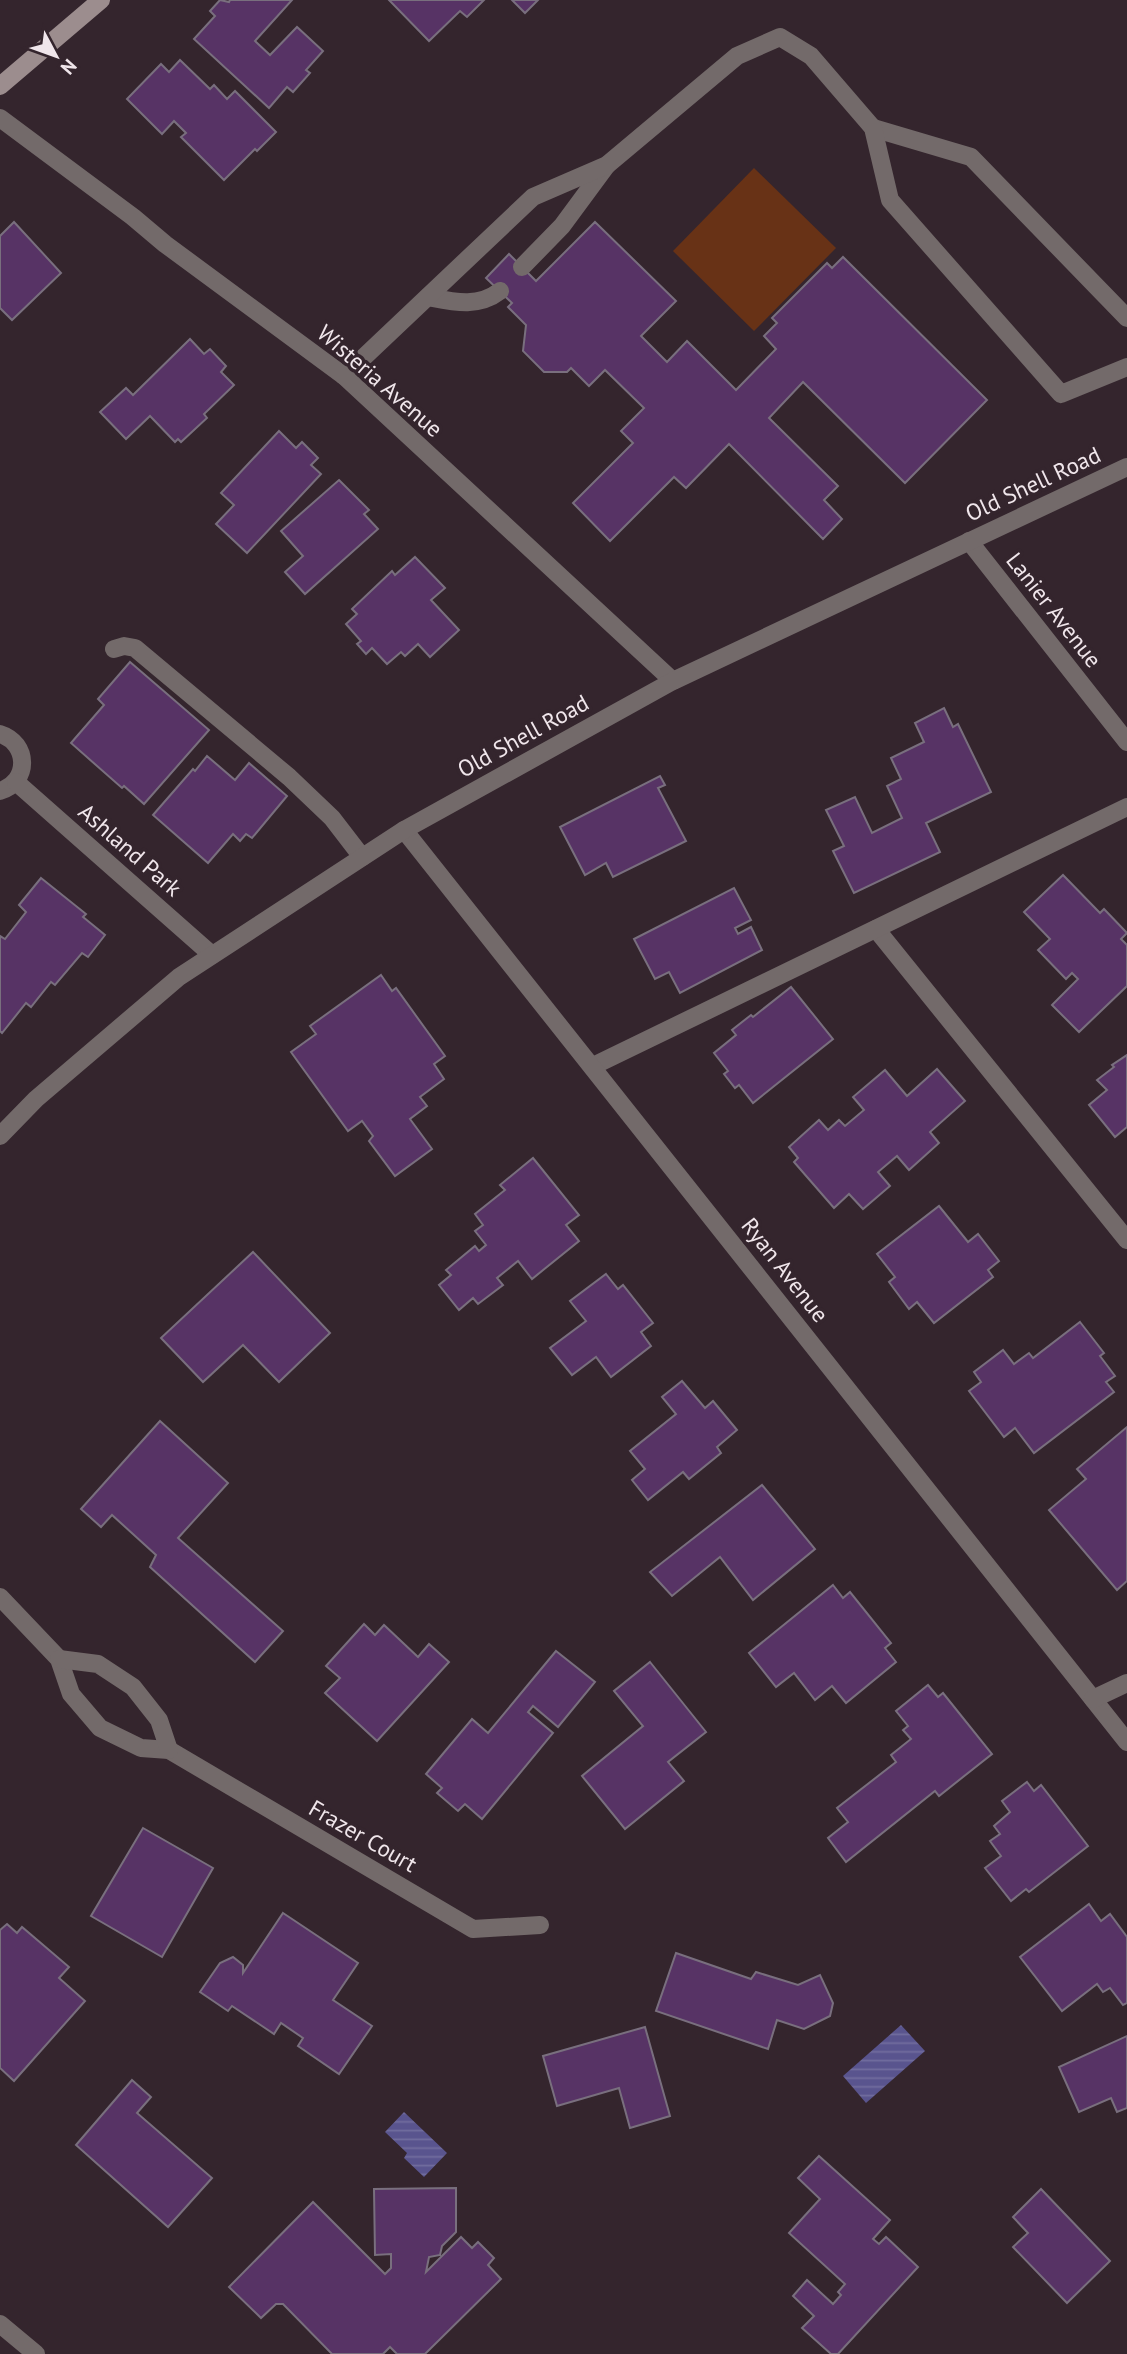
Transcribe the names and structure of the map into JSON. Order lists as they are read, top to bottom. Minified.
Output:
{"streets":{"street":["Wisteria Avenue","Old Shell Road","Lanier Avenue","Ashland Park","Ryan Avenue","Frazer Court"]},"crossings":[["Wisteria Avenue","Old Shell Road"],["Old Shell Road","Lanier Avenue"],["Old Shell Road","Ashland Park"],["Old Shell Road","Ryan Avenue"]],"north":"bottom right"}
